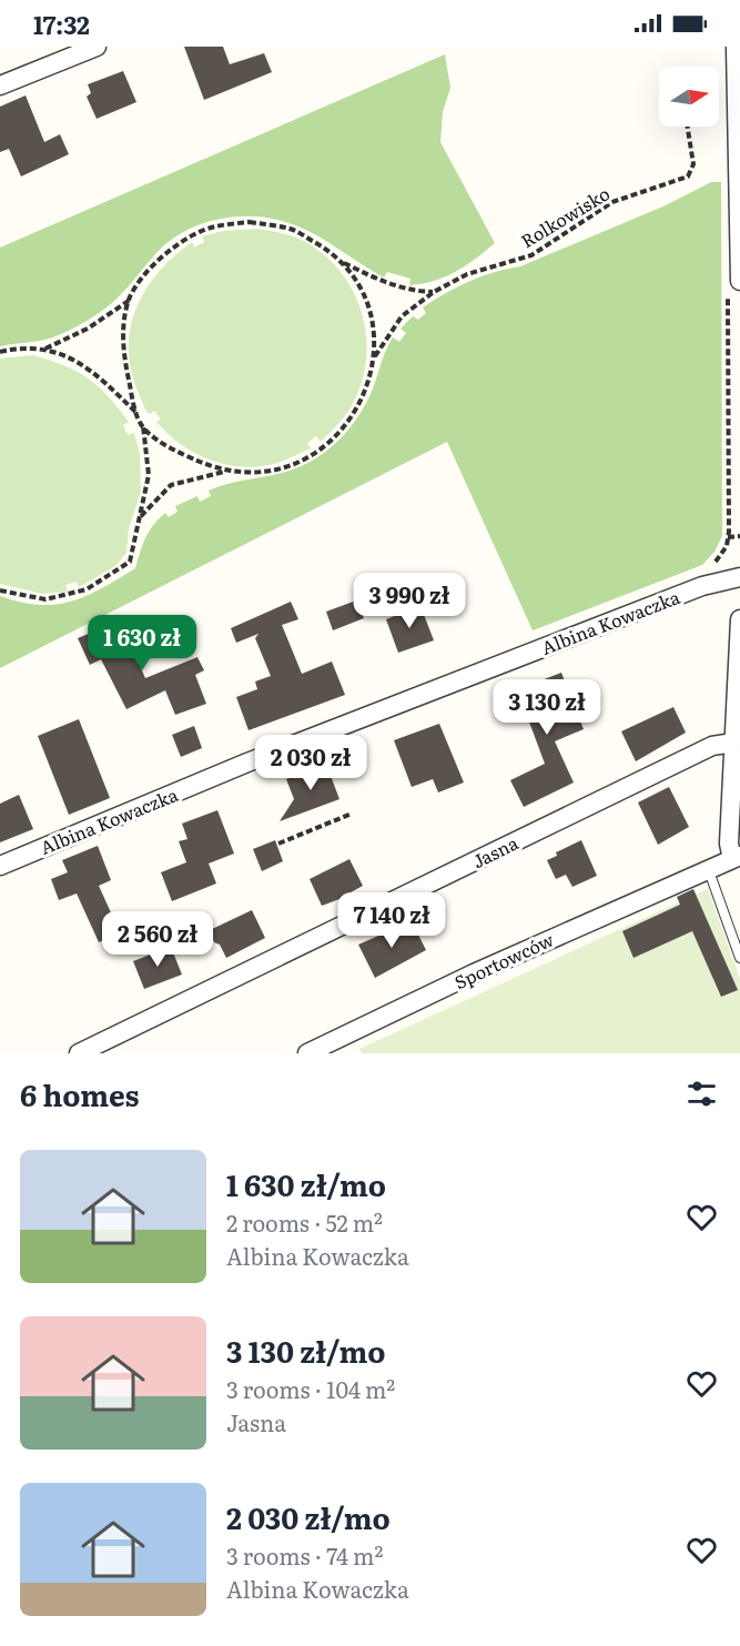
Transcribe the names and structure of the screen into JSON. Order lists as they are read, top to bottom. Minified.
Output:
{"streets":{"street":["Albina Kowaczka","Jasna","Sportowców"],"path":["Rolkowisko"]},"north":"right","page":{"status":"17:32","price":["3 990 zł","1 630 zł","3 130 zł","2 030 zł","7 140 zł","2 560 zł"],"heading":"6 homes","list":[{"name":"1 630 zł/mo","note":"2 rooms · 52 m² · Albina Kowaczka"},{"name":"3 130 zł/mo","note":"3 rooms · 104 m² · Jasna"},{"name":"2 030 zł/mo","note":"3 rooms · 74 m² · Albina Kowaczka"}]}}
